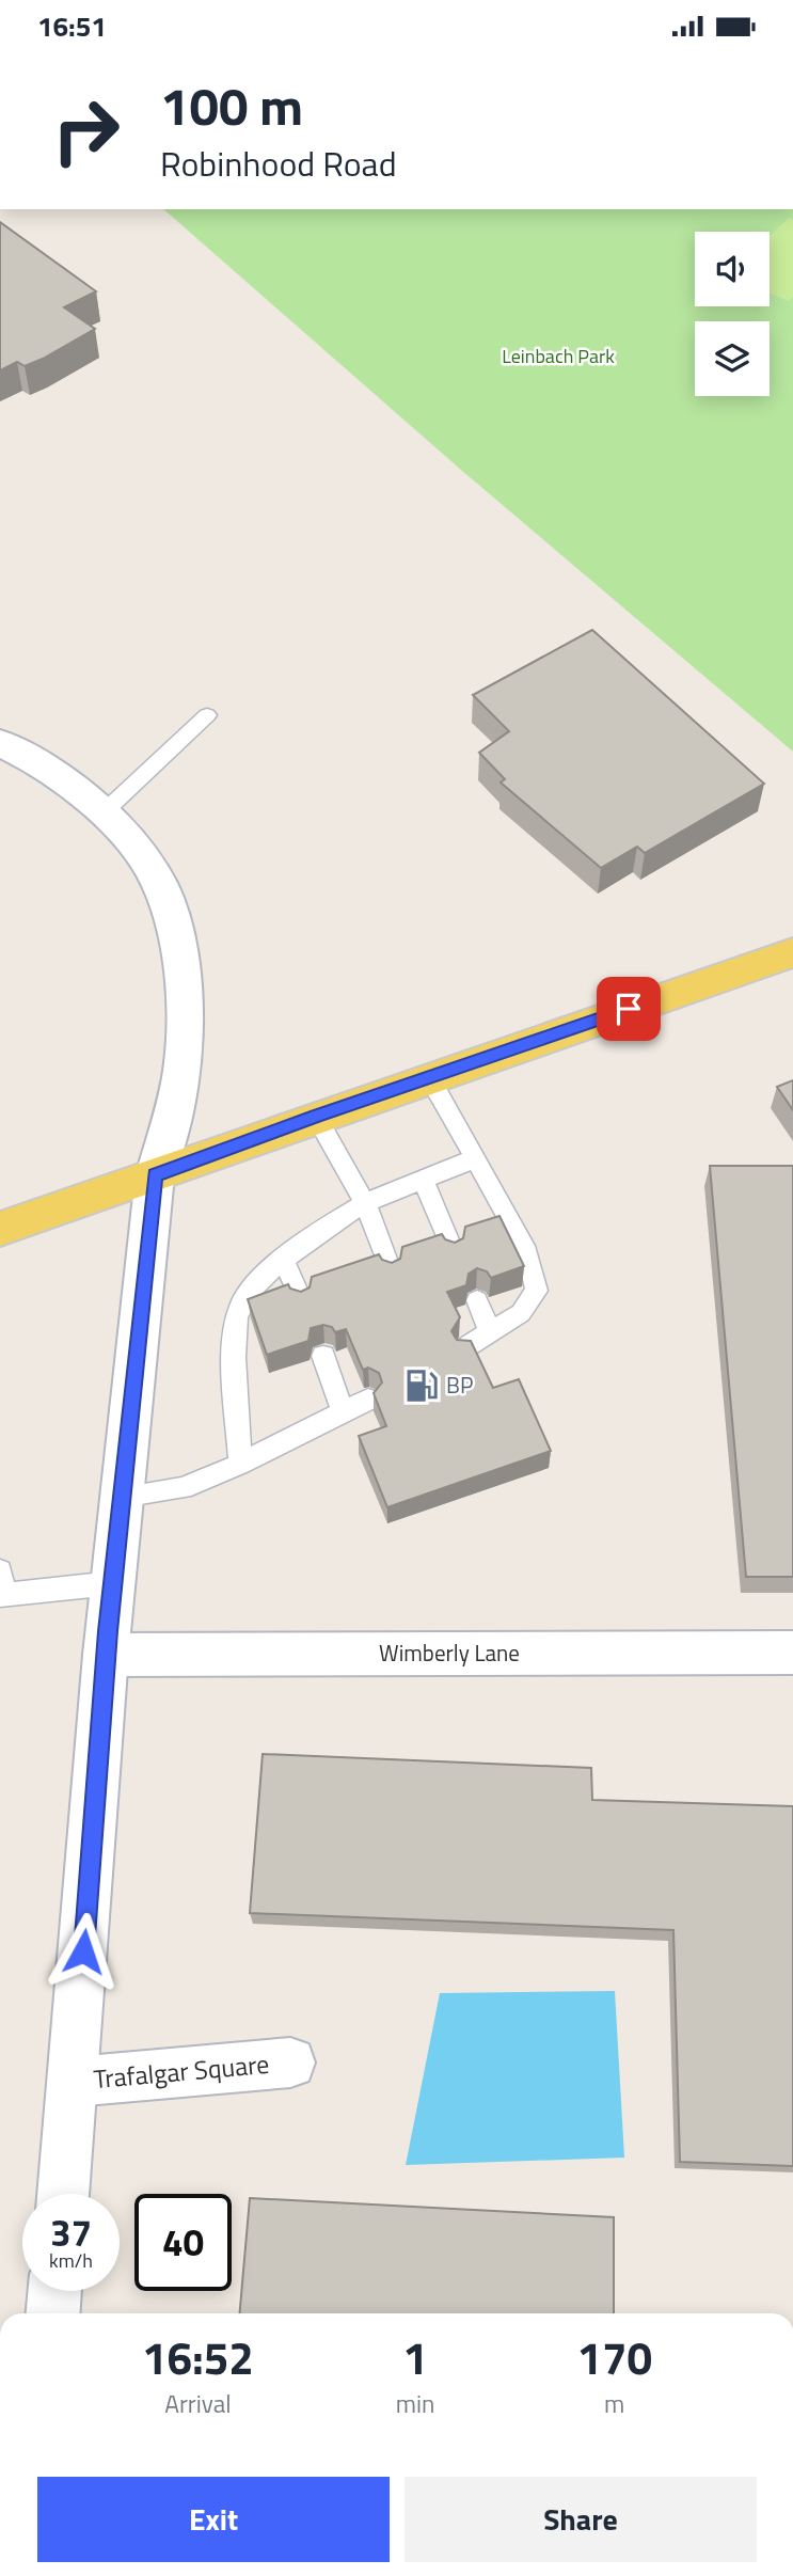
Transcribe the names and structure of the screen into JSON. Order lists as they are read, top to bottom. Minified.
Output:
{"streets":{"street":["Wimberly Lane","Trafalgar Square"]},"parks":["Leinbach Park"],"places":{"fuel station":["BP"]},"page":{"status":"16:51","turn":["100 m","Robinhood Road"],"speed":"37 km/h","limit":"40","eta":["16:52","Arrival","1","min","170","m"],"buttons":["Exit","Share"]}}
